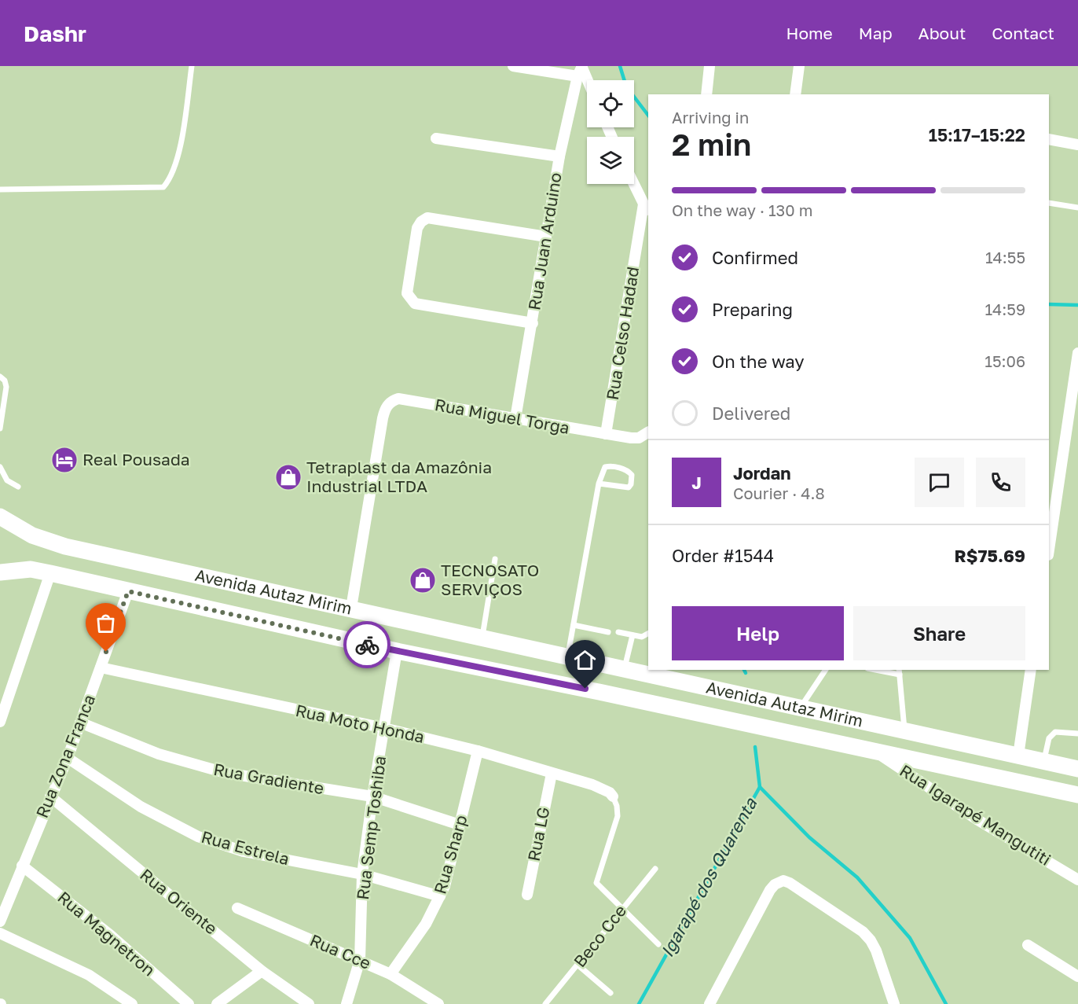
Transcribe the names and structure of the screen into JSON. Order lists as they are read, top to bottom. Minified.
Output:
{"streets":{"main road":["Avenida Autaz Mirim"],"street":["Rua Juan Arduino","Rua Celso Hadad","Rua Miguel Torga","Rua Moto Honda","Rua Zona Franca","Rua Gradiente","Rua Igarapé Mangutiti","Rua Semp Toshiba","Rua LG","Rua Estrela","Rua Sharp","Rua Oriente","Rua Magnetron","Rua Cce"],"lane":["Beco Cce"]},"crossings":[["Rua Juan Arduino","Rua Miguel Torga"],["Rua Celso Hadad","Rua Miguel Torga"],["Rua Miguel Torga","Avenida Autaz Mirim"],["Avenida Autaz Mirim","Rua Zona Franca"],["Avenida Autaz Mirim","Rua Igarapé Mangutiti"],["Avenida Autaz Mirim","Rua Semp Toshiba"],["Rua Moto Honda","Rua Zona Franca"],["Rua Moto Honda","Rua Semp Toshiba"],["Rua Moto Honda","Rua LG"],["Rua Moto Honda","Rua Sharp"],["Rua Zona Franca","Rua Gradiente"],["Rua Zona Franca","Rua Estrela"],["Rua Zona Franca","Rua Oriente"],["Rua Zona Franca","Rua Magnetron"],["Rua Gradiente","Rua Semp Toshiba"],["Rua Gradiente","Rua Sharp"],["Rua Semp Toshiba","Rua Estrela"],["Rua Semp Toshiba","Rua Cce"],["Rua Estrela","Rua Sharp"],["Rua Sharp","Rua Cce"]],"water":["Igarapé dos Quarenta"],"places":{"hotel":["Real Pousada"],"shop":["Tetraplast da Amazônia Industrial LTDA","TECNOSATO SERVIÇOS"]},"page":{"header":"Dashr","nav":["Home","Map","About","Contact"],"heading":["2 min","Arriving in","15:17–15:22"],"panel":["Jordan","Courier · 4.8","Order #1544","R$75.69"],"bar":"On the way · 130 m","list":[["Confirmed","14:55"],["Preparing","14:59"],["On the way","15:06"],"Delivered"],"round":"J","buttons":["Help","Share"]}}
